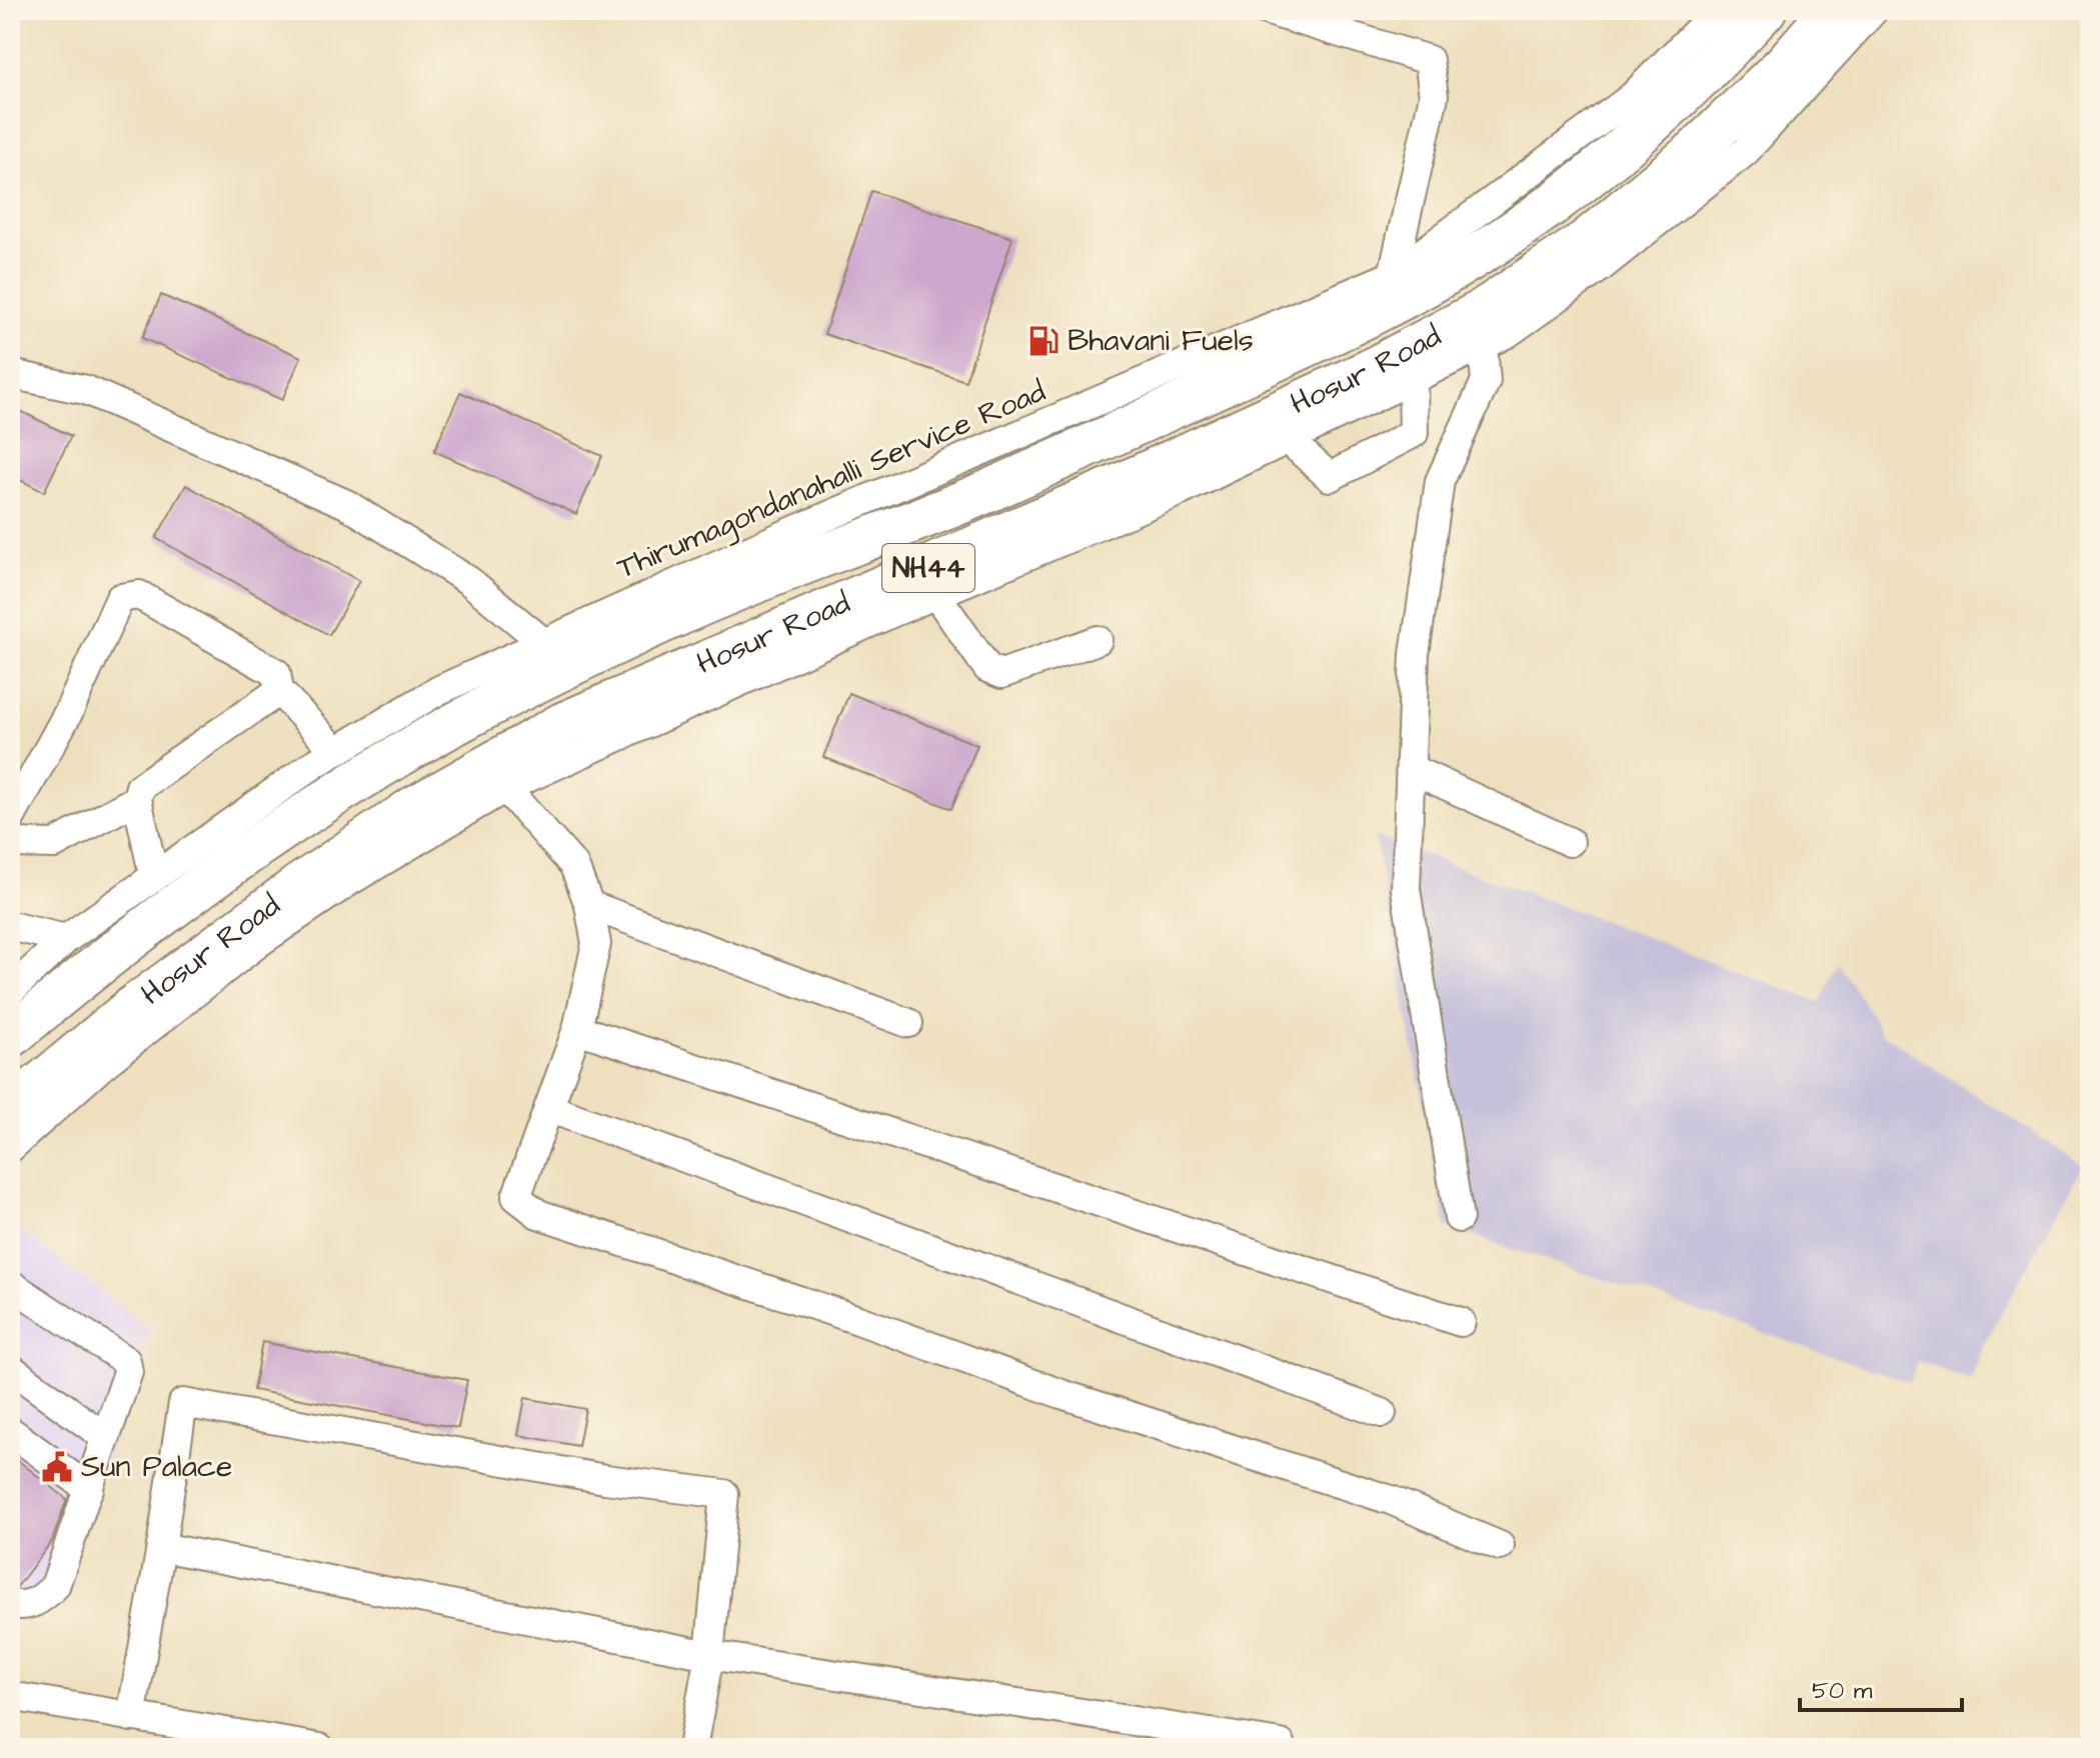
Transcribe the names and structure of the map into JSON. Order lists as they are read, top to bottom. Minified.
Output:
{"streets":{"highway":["Hosur Road","NH44"],"street":["Thirumagondanahalli Service Road"]},"places":{"fuel station":["Bhavani Fuels"],"public building":["Sun Palace"]},"scale_bar":"50 m"}
